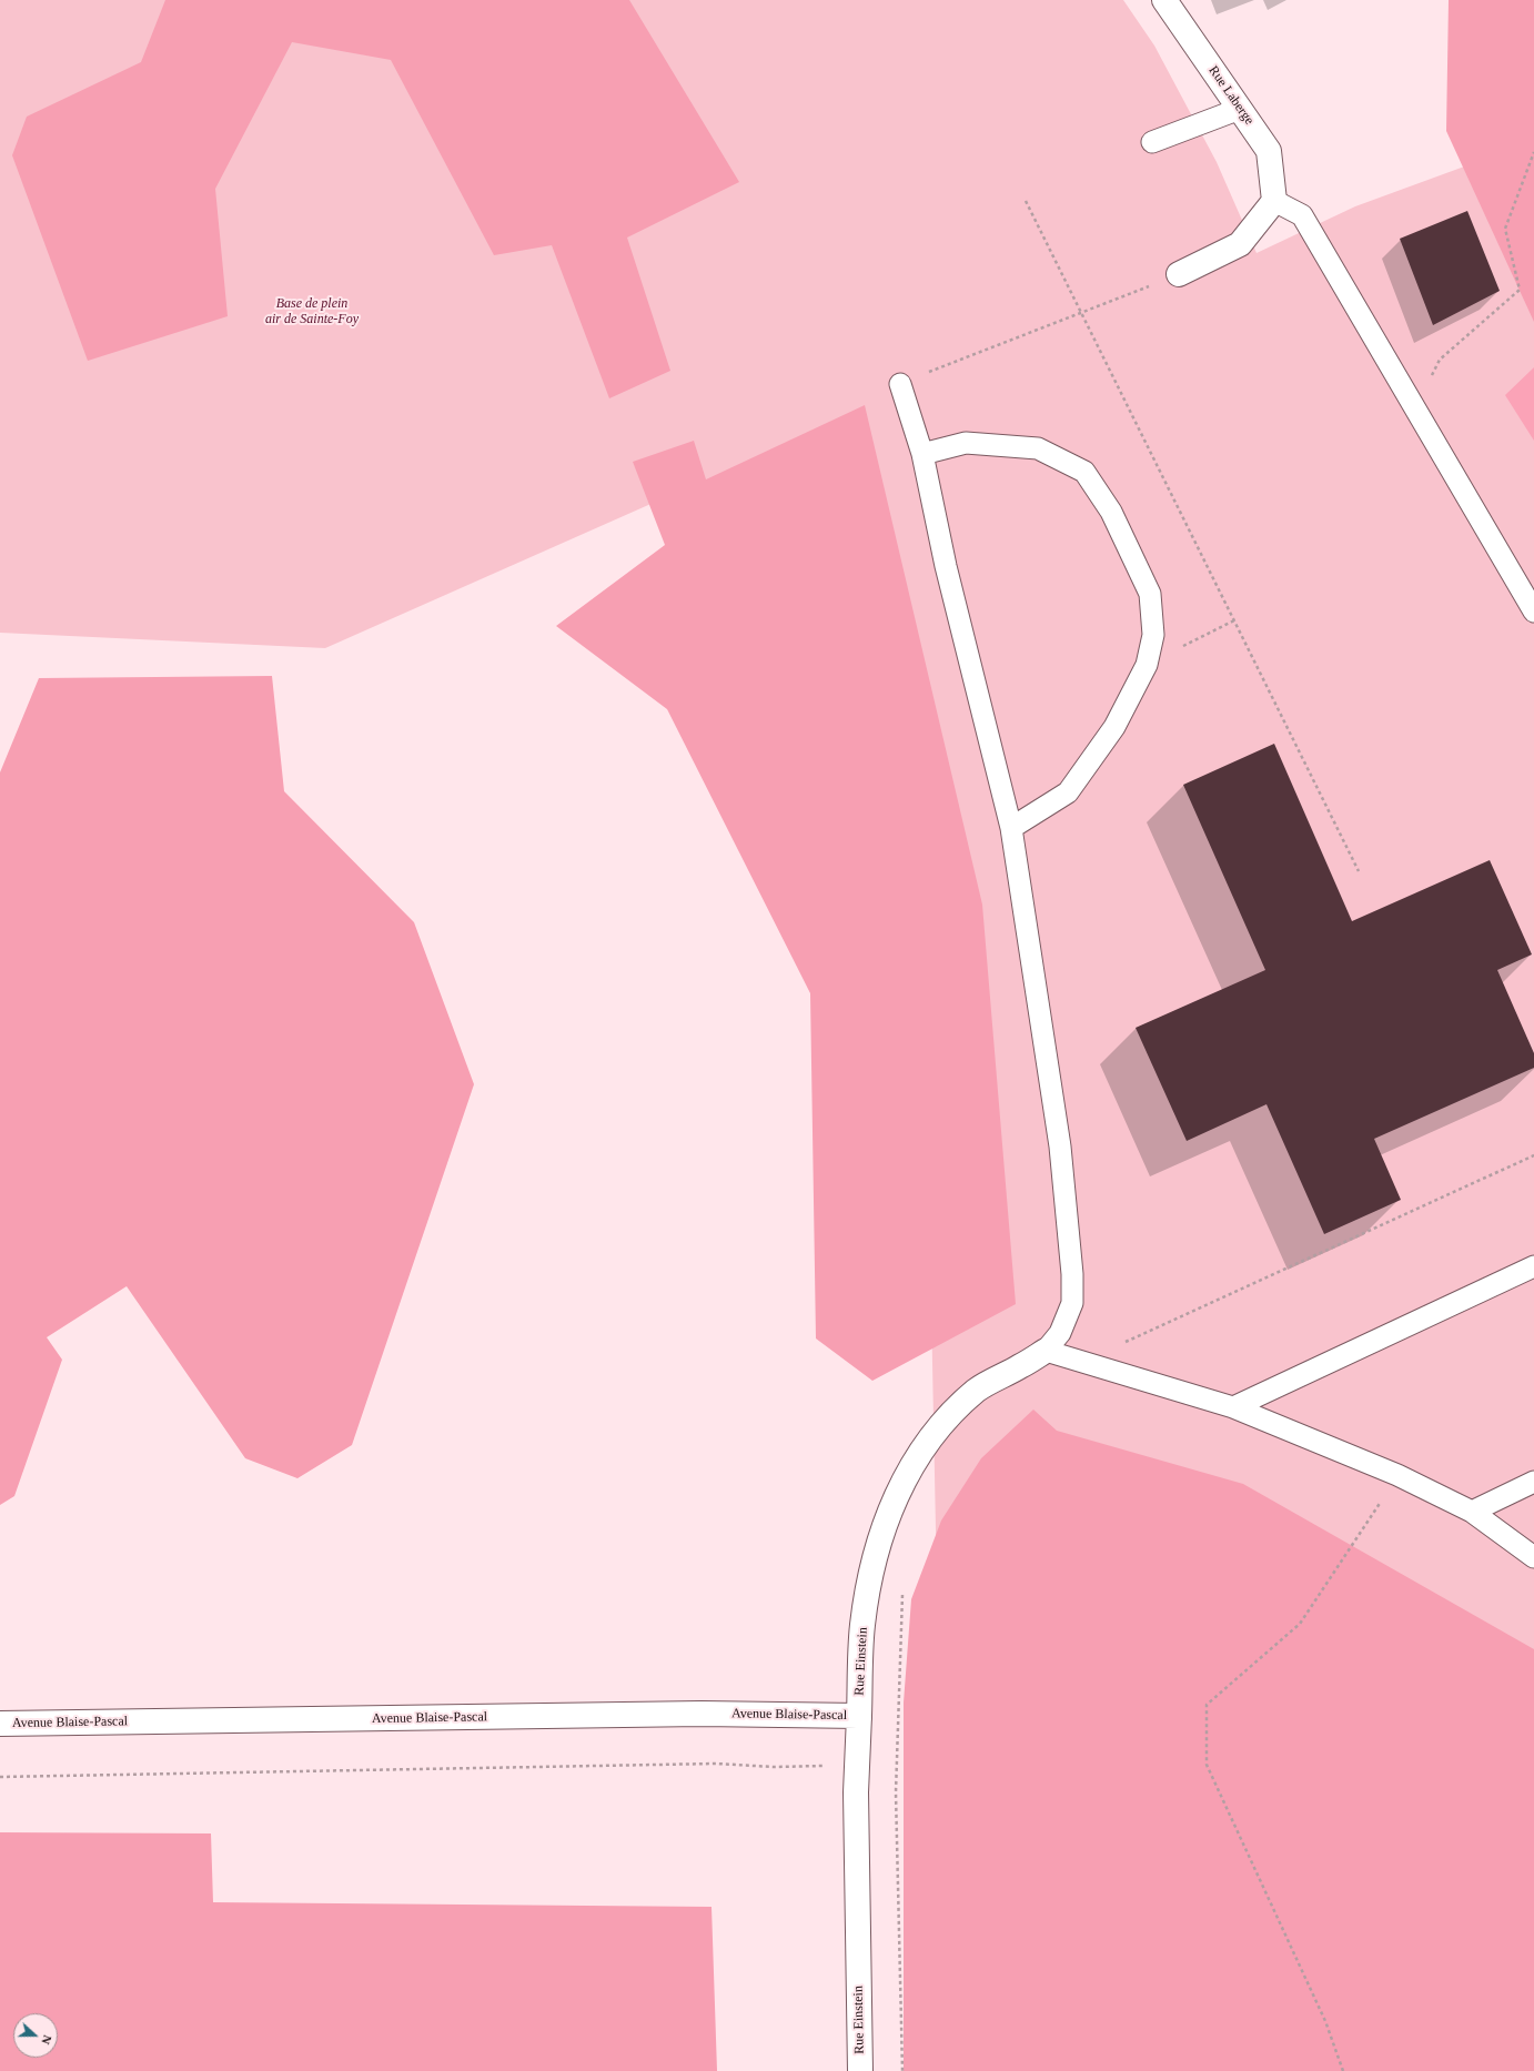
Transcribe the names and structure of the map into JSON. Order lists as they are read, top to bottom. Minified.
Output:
{"streets":{"street":["Rue Laberge","Rue Einstein","Avenue Blaise-Pascal"]},"crossings":[["Rue Einstein","Avenue Blaise-Pascal"]],"parks":["Base de plein air de Sainte-Foy"],"north":"right"}
